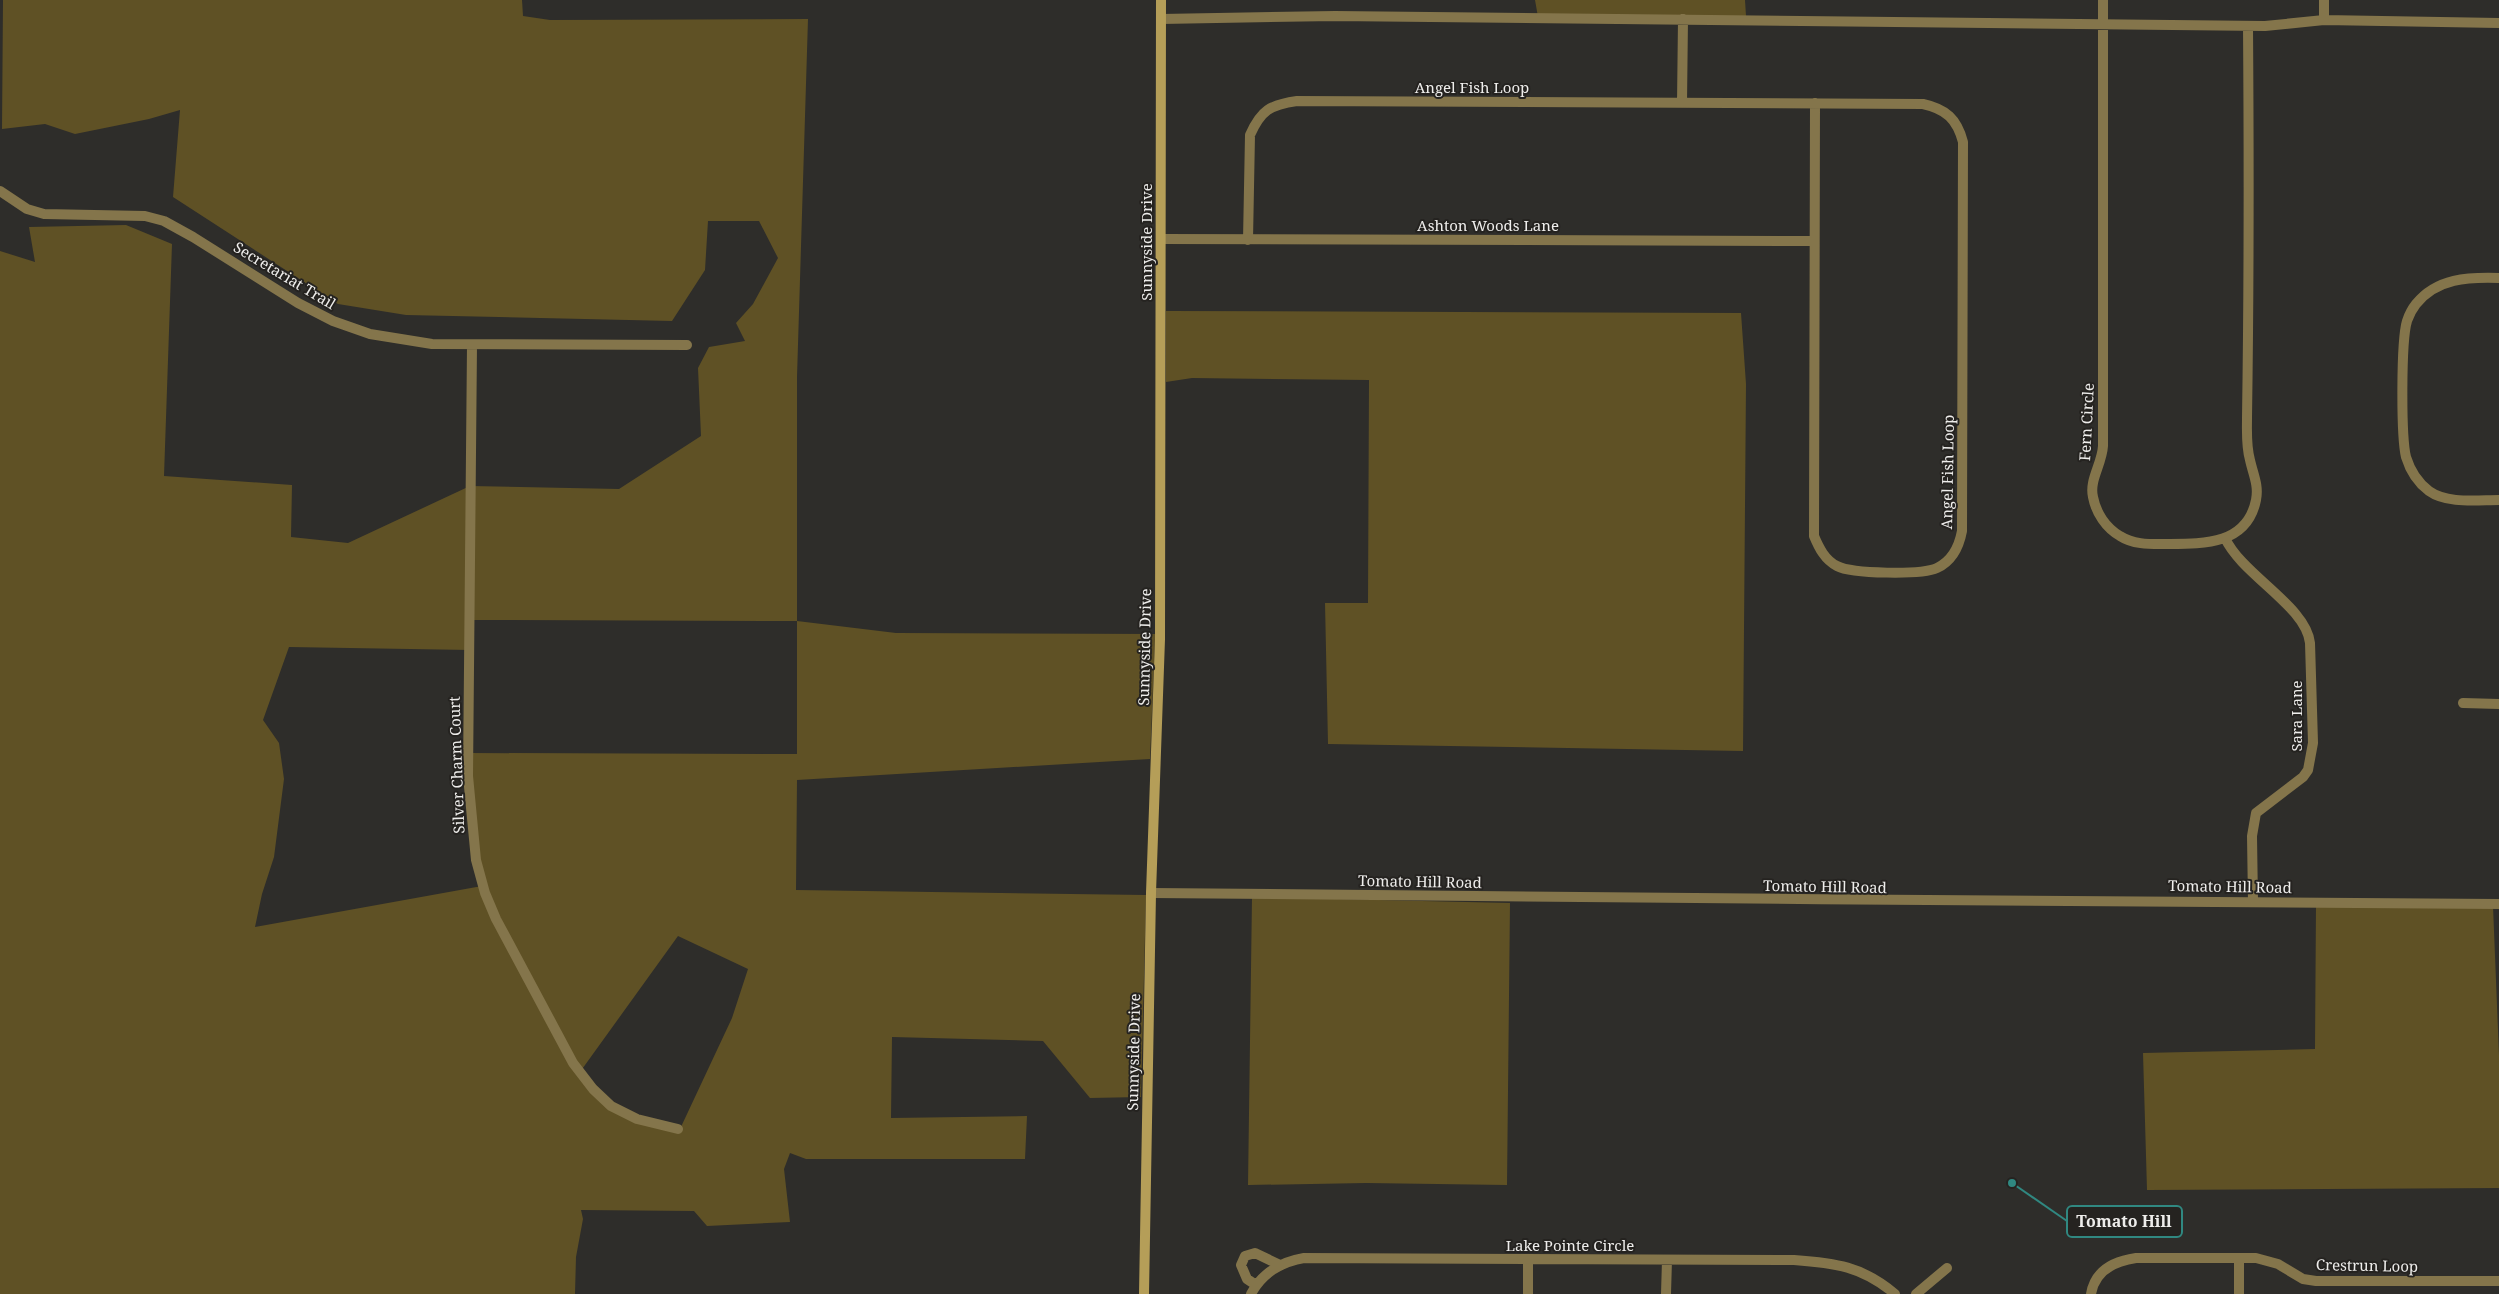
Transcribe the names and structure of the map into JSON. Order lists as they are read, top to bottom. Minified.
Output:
{"streets":{"street":["Angel Fish Loop","Ashton Woods Lane","Sunnyside Drive","Secretariat Trail","Fern Circle","Sara Lane","Silver Charm Court","Tomato Hill Road","Lake Pointe Circle","Crestrun Loop"]},"crossings":[["Angel Fish Loop","Ashton Woods Lane"],["Ashton Woods Lane","Sunnyside Drive"],["Sunnyside Drive","Tomato Hill Road"],["Secretariat Trail","Silver Charm Court"],["Fern Circle","Sara Lane"],["Sara Lane","Tomato Hill Road"]],"places":["Tomato Hill"]}
